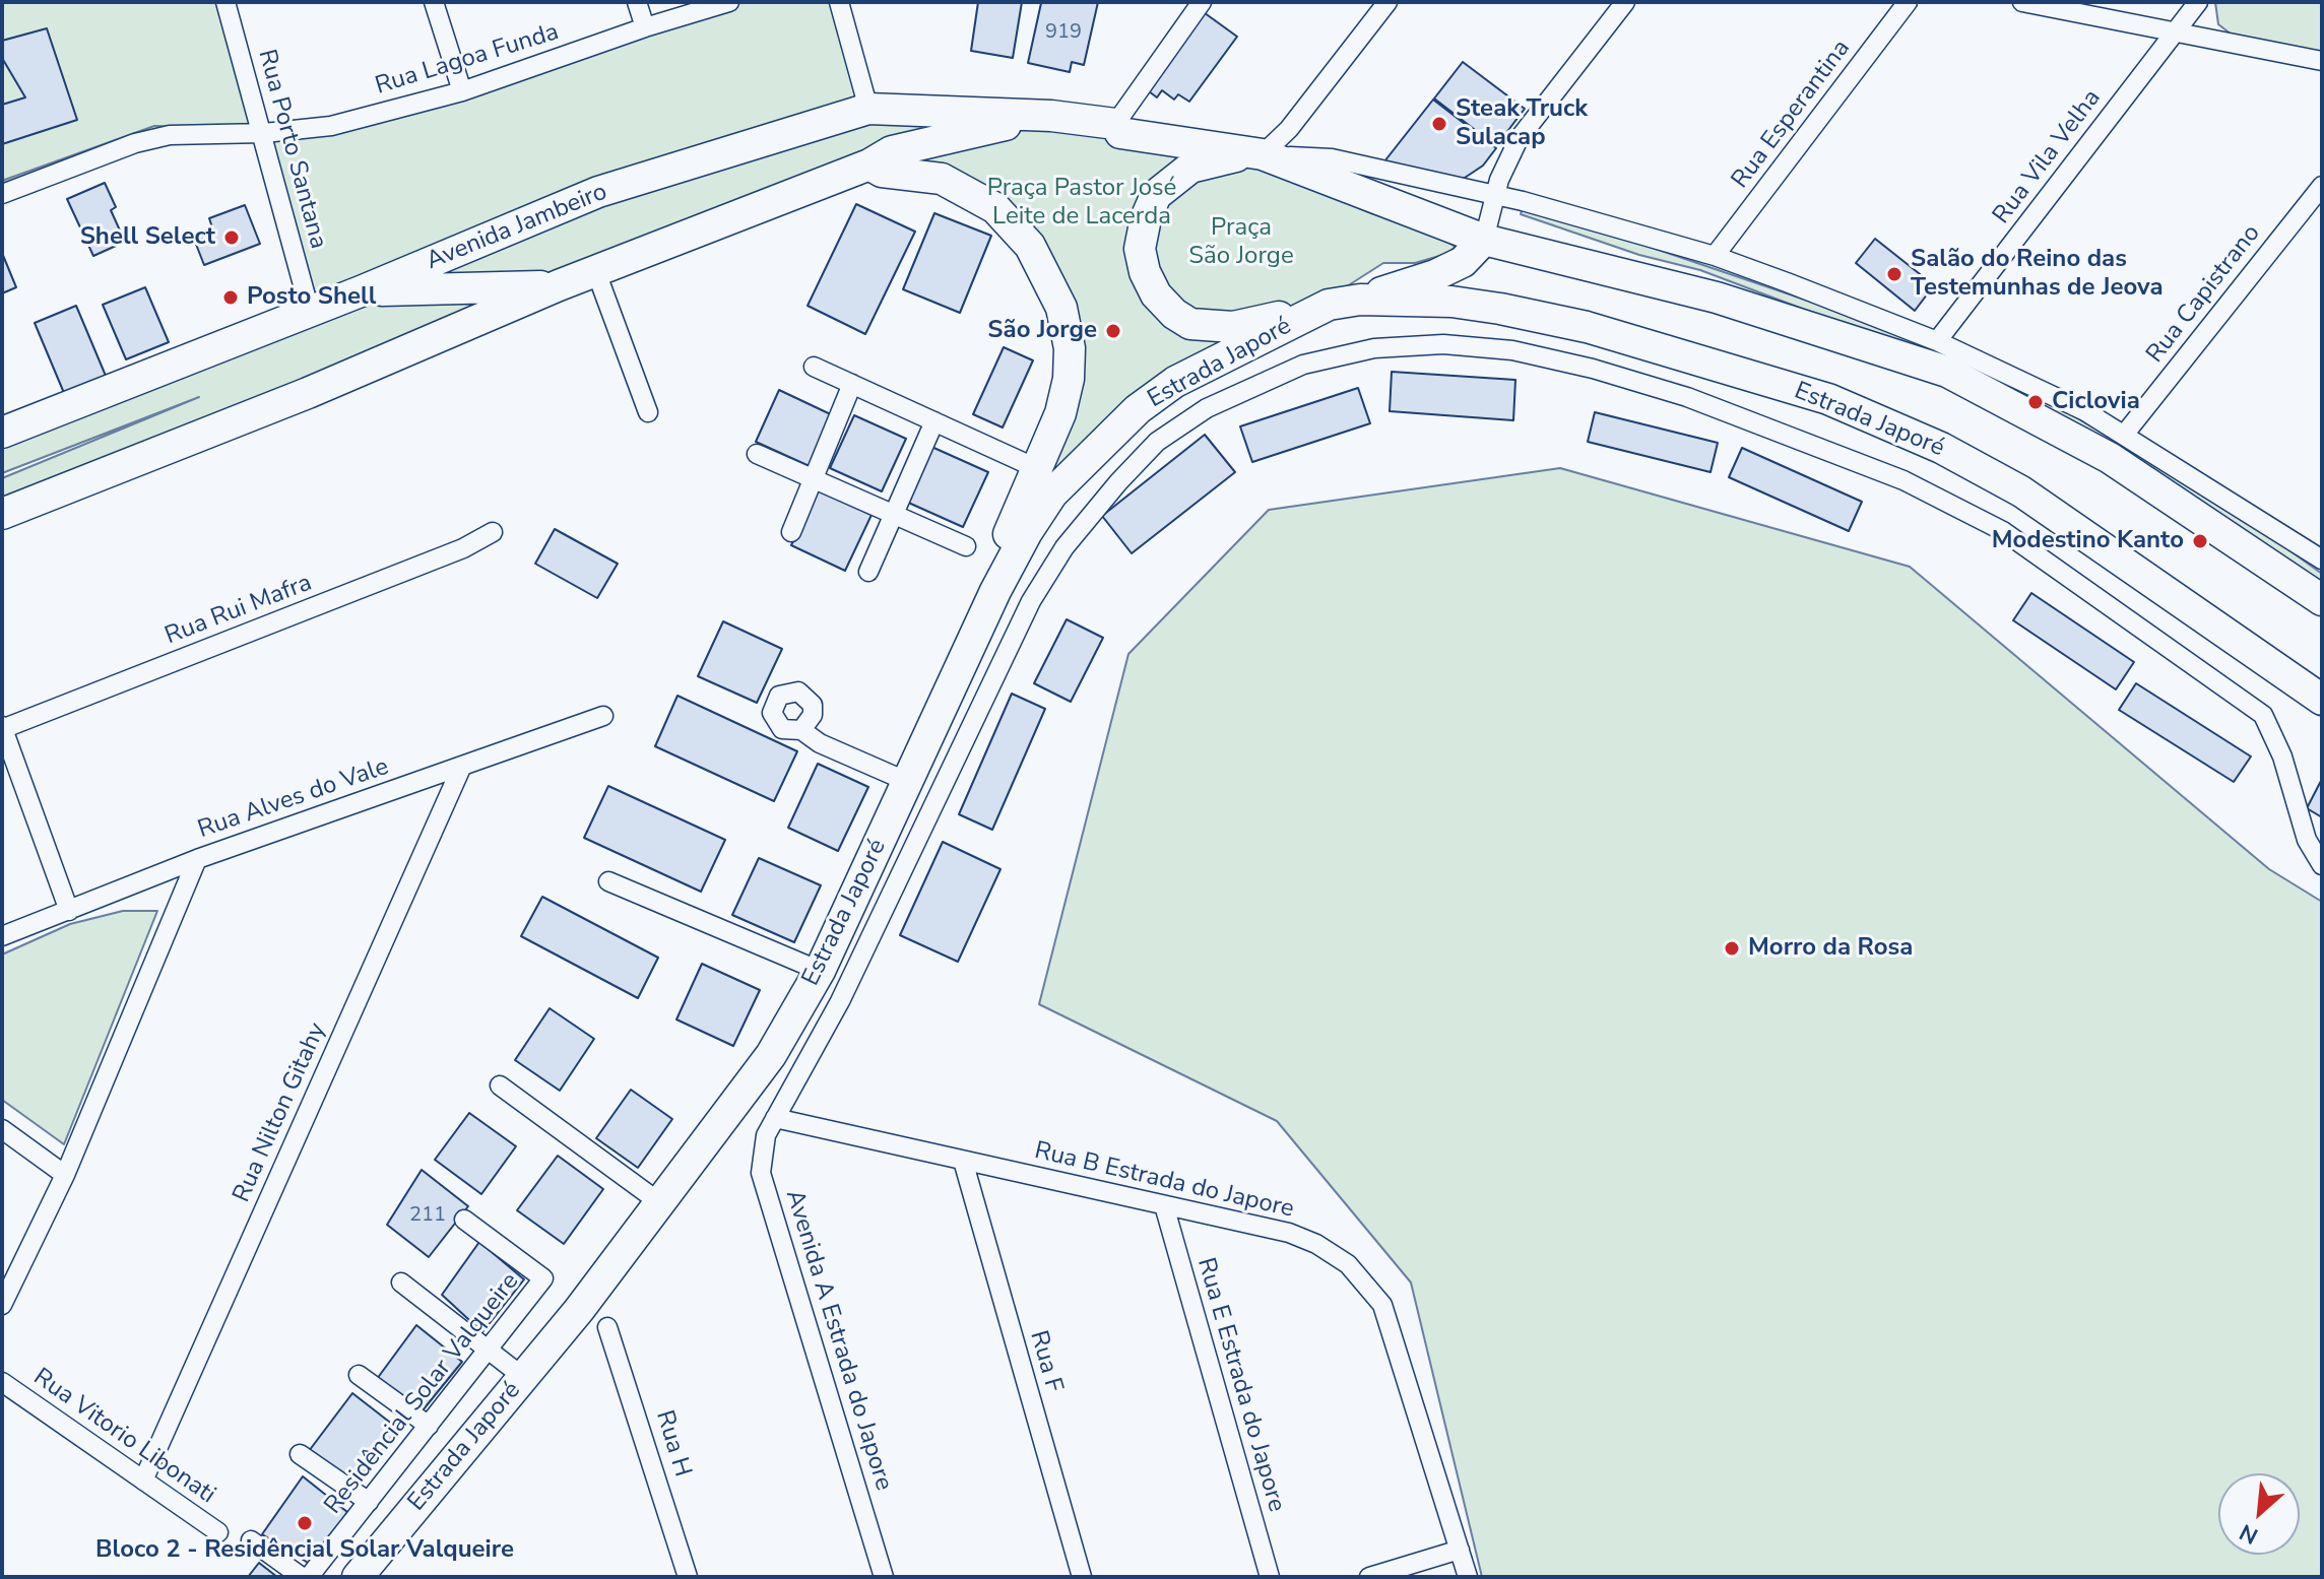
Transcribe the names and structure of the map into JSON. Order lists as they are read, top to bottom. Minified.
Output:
{"streets":{"main road":["Avenida Jambeiro","Estrada Japoré"],"street":["Rua Lagoa Funda","Rua Esperantina","Rua Porto Santana","Rua Vila Velha","Rua Capistrano","Rua Rui Mafra","Rua Alves do Vale","Rua Nilton Gitahy","Rua B Estrada do Japore","Avenida A Estrada do Japore","Rua F","Rua E Estrada do Japore","Residêncial Solar Valqueire","Rua Vitorio Libonati","Rua H"]},"crossings":[["Rua Lagoa Funda","Rua Porto Santana"],["Rua Porto Santana","Avenida Jambeiro"],["Rua Alves do Vale","Rua Nilton Gitahy"],["Rua Nilton Gitahy","Rua Vitorio Libonati"],["Rua B Estrada do Japore","Avenida A Estrada do Japore"],["Rua B Estrada do Japore","Rua F"],["Rua B Estrada do Japore","Rua E Estrada do Japore"]],"parks":["Praça Pastor José Leite de Lacerda","Praça São Jorge"],"places":["Steak Truck Sulacap","Shell Select","Salão do Reino das Testemunhas de Jeova","Posto Shell","São Jorge","Ciclovia","Modestino Kanto","Morro da Rosa","Bloco 2 - Residêncial Solar Valqueire"],"house_numbers":["919","211"],"north":"bottom left"}
